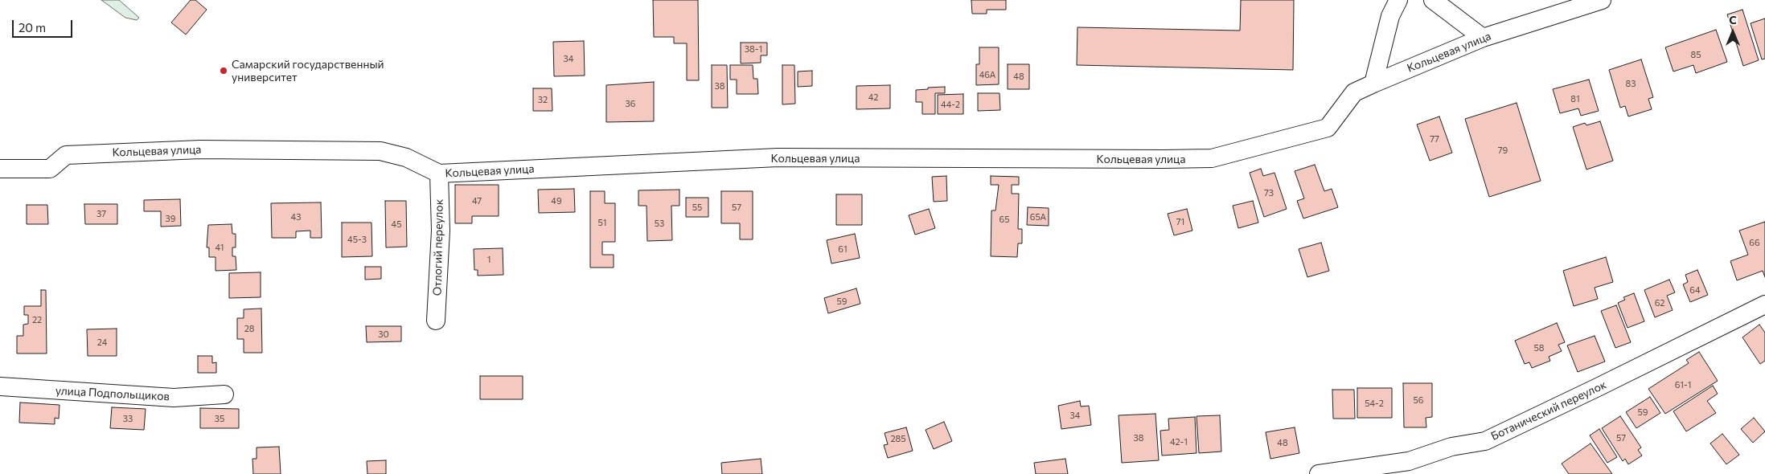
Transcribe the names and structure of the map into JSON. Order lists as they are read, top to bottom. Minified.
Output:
{"streets":{"street":["Кольцевая улица","Отлогий переулок","улица Подпольщиков","Ботанический переулок"]},"crossings":[["Кольцевая улица","Отлогий переулок"]],"places":["Самарский государственный университет"],"house_numbers":["38-1","85","34","46А","48","83","38","42","81","32","36","44-2","77","79","73","47","49","55","57","37","43","65А","39","65","71","51","53","45","45-3","66","41","61","1","64","59","62","22","28","30","24","58","61-1","56","54-2","59","34","33","35","38","57","285","42-1","48"],"scale_bar":"20 m","north":"top"}
